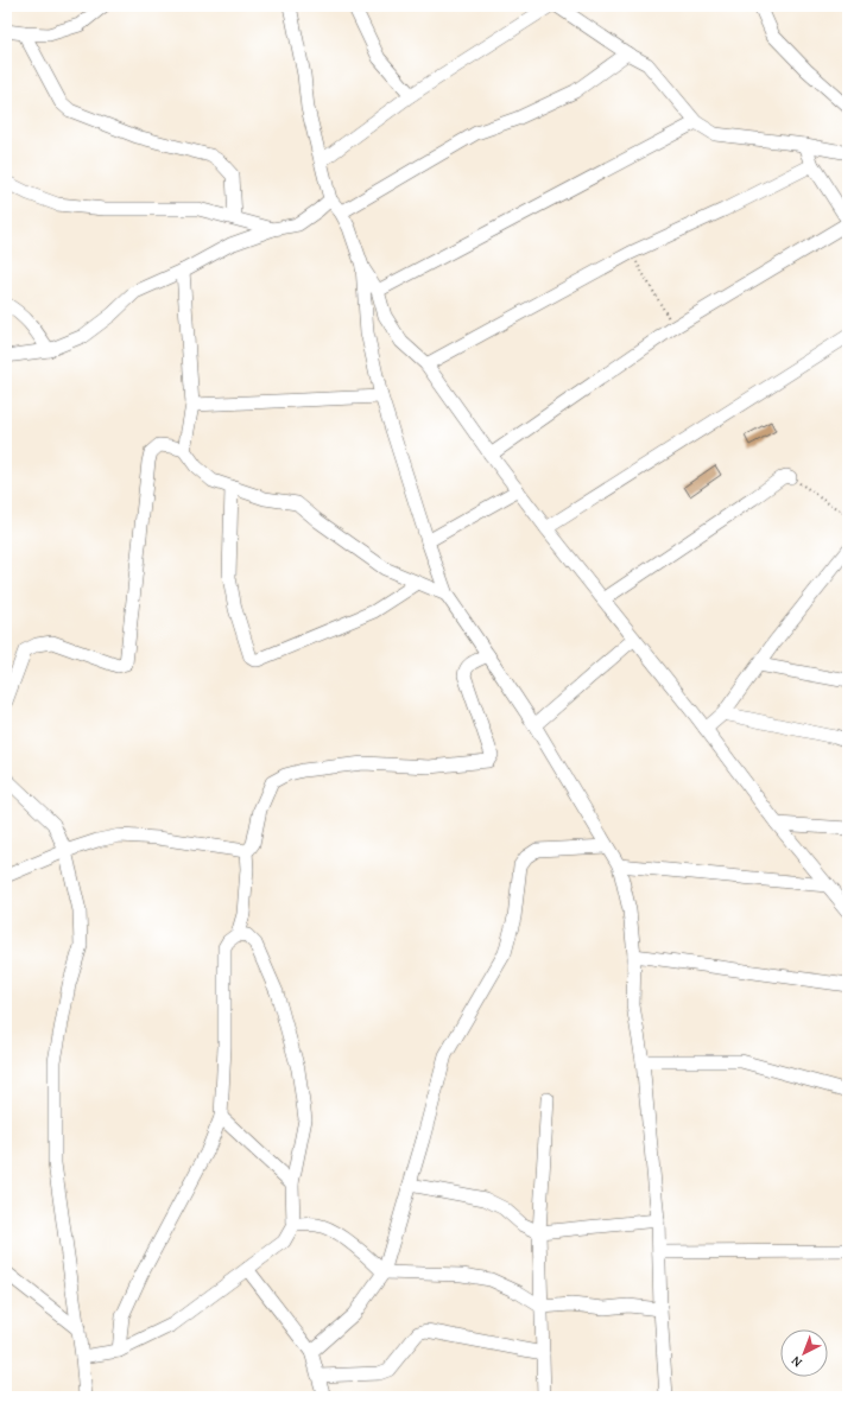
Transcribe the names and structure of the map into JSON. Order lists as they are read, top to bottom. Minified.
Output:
{"north":"bottom left"}
